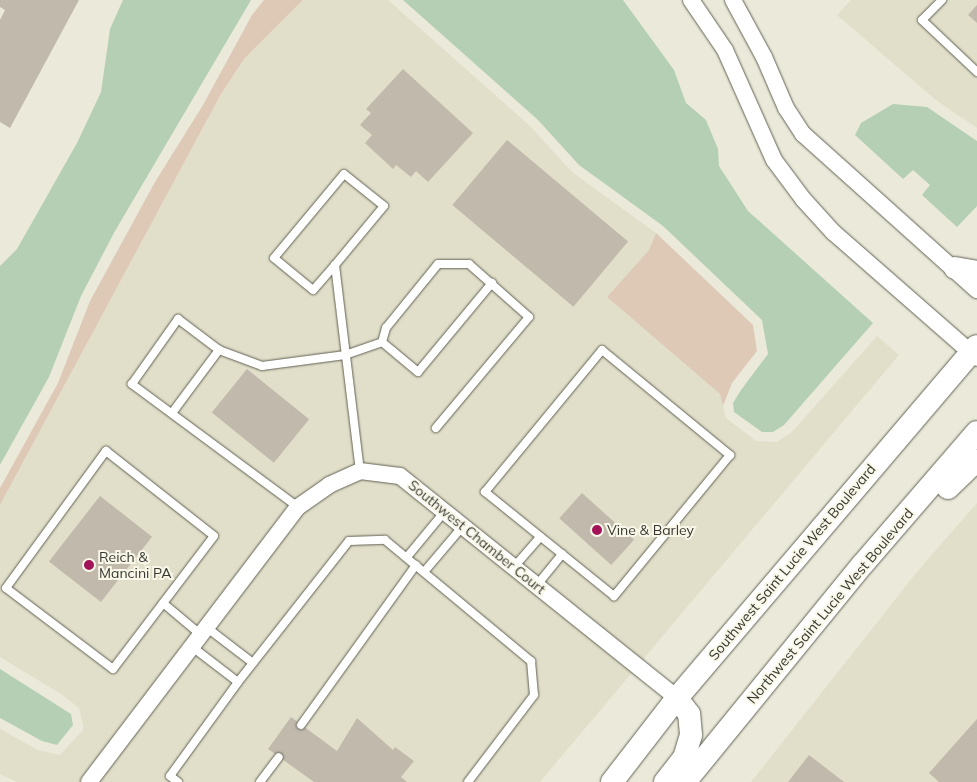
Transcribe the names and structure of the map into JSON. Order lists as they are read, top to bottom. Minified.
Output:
{"streets":{"main road":["Southwest Saint Lucie West Boulevard","Northwest Saint Lucie West Boulevard"],"street":["Southwest Chamber Court"]},"crossings":[["Southwest Chamber Court","Southwest Saint Lucie West Boulevard"]],"places":["Vine & Barley","Reich & Mancini PA"]}
